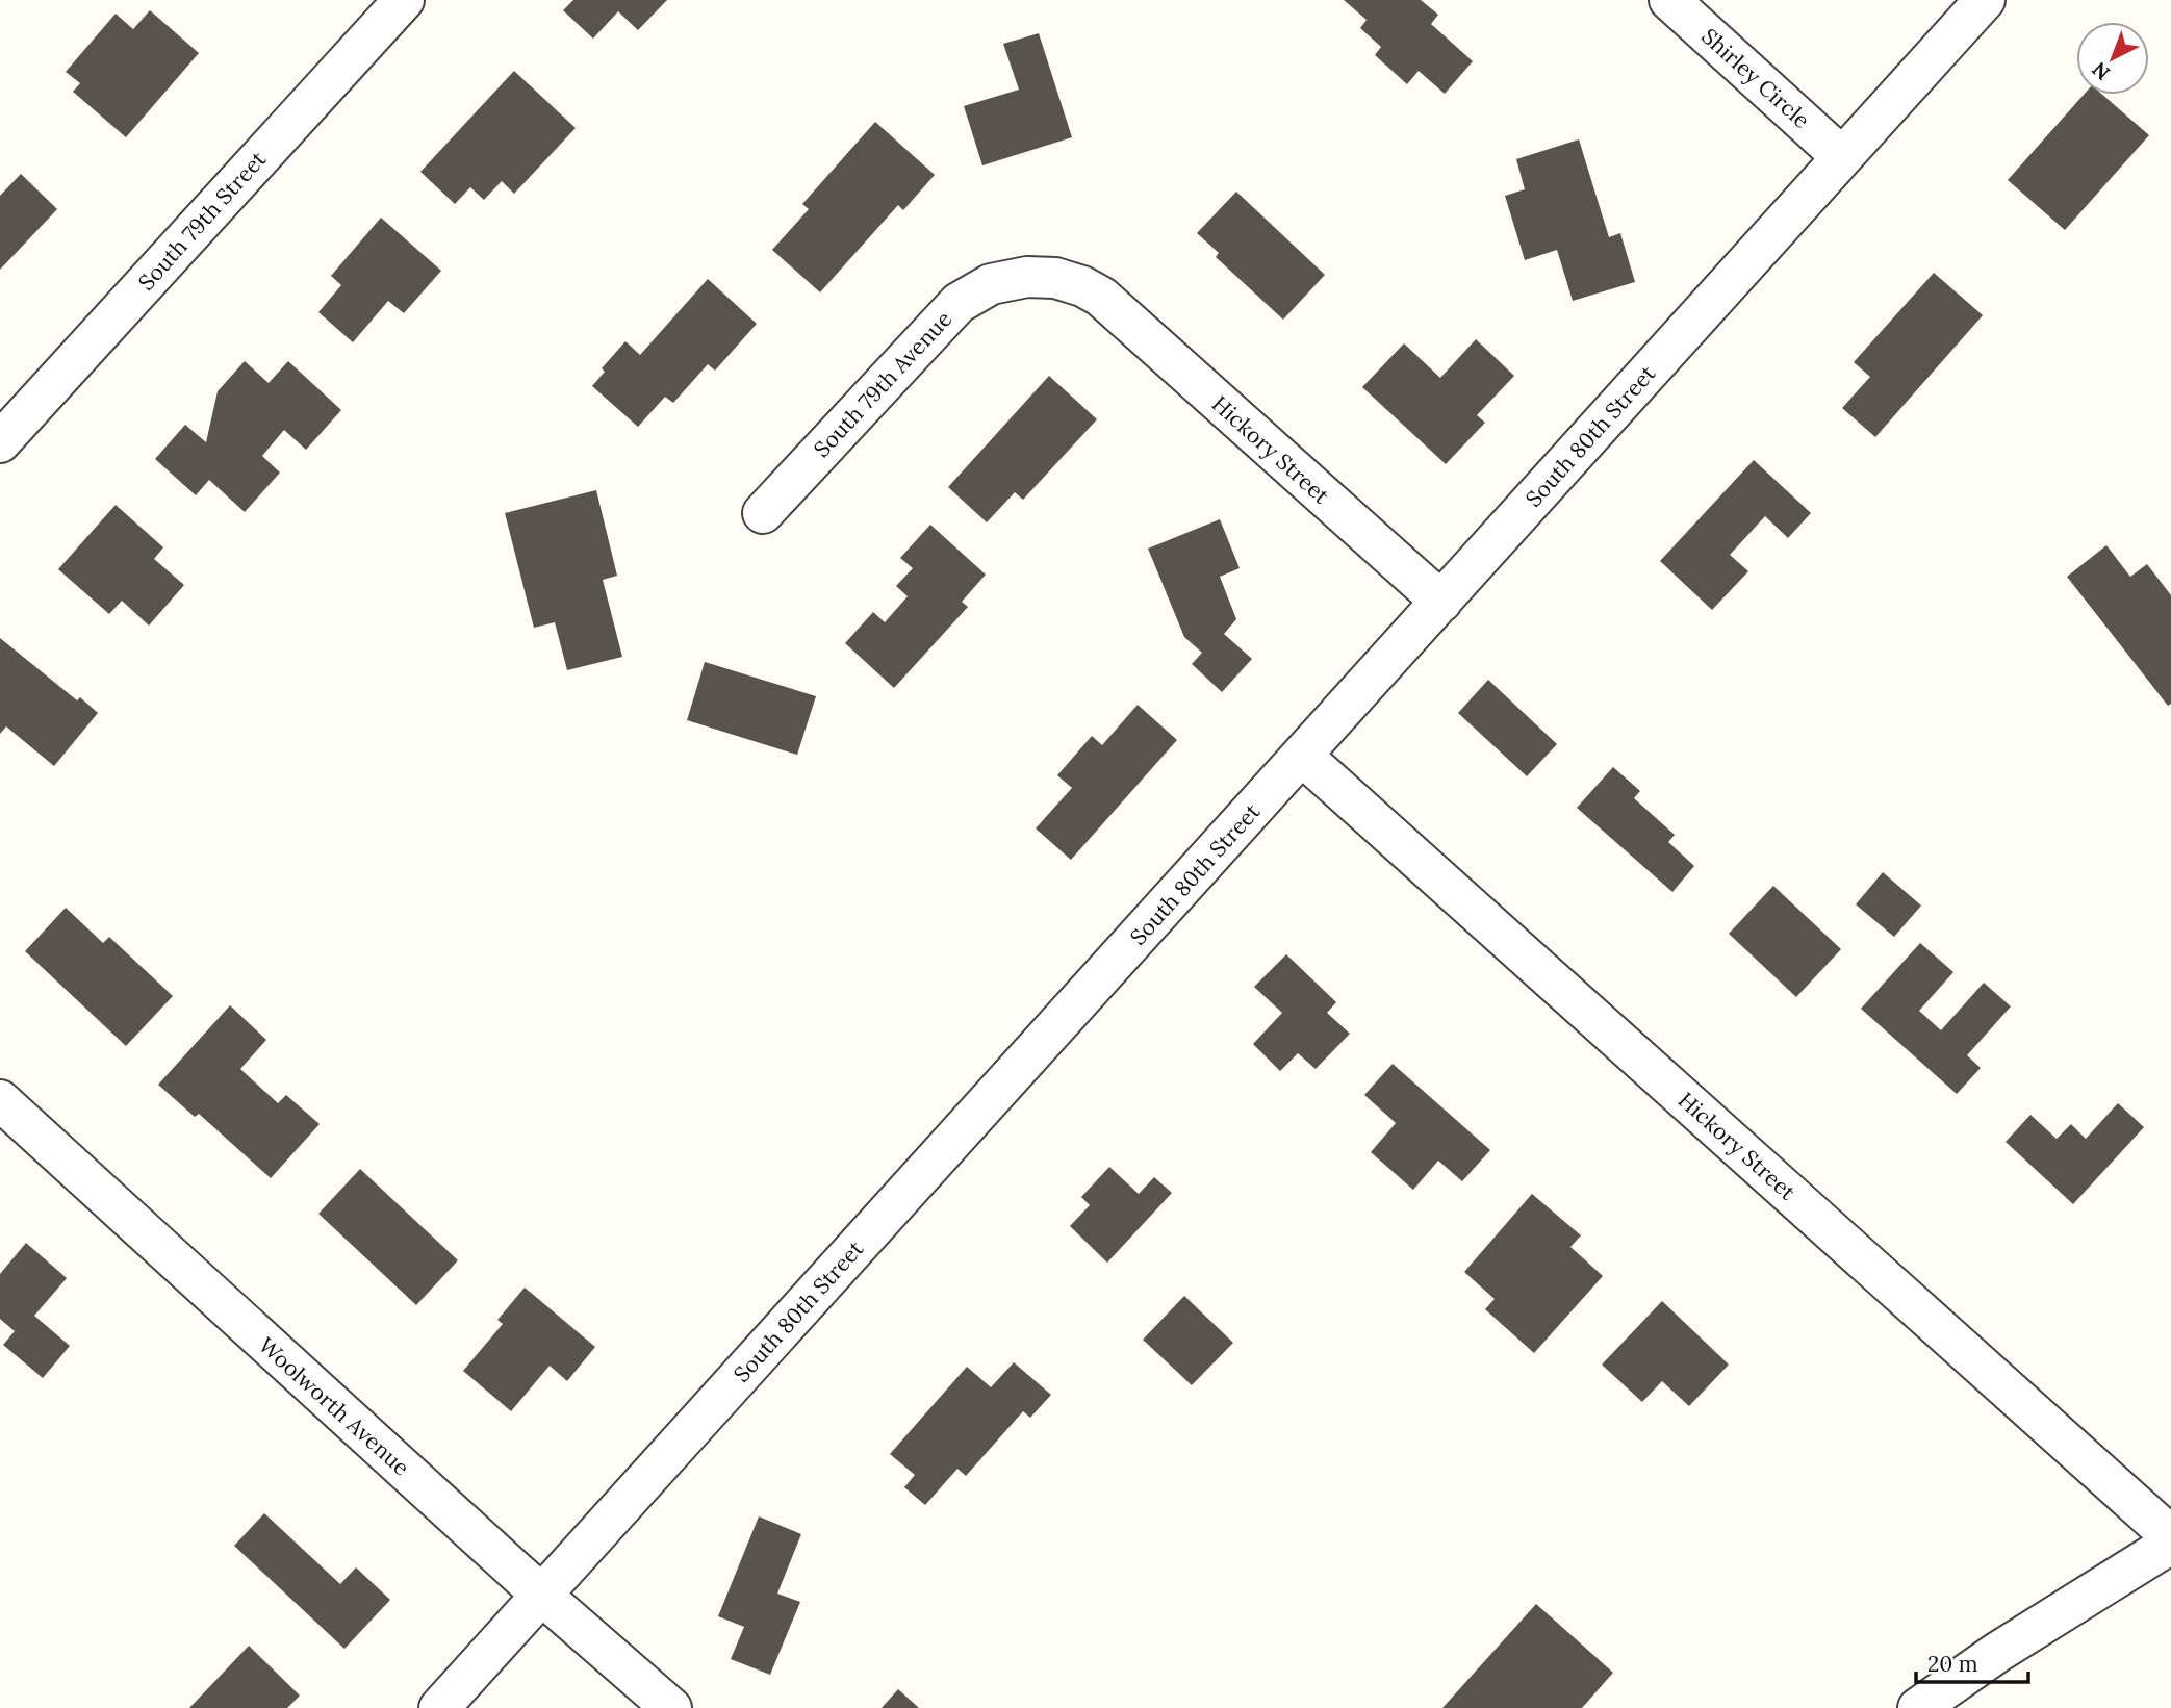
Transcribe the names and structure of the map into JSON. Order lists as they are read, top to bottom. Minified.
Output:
{"streets":{"street":["Shirley Circle","South 79th Street","South 79th Avenue","South 80th Street","Hickory Street","Woolworth Avenue"]},"crossings":[["Shirley Circle","South 80th Street"],["South 79th Avenue","Hickory Street"],["South 80th Street","Hickory Street"],["South 80th Street","Woolworth Avenue"]],"scale_bar":"20 m","north":"bottom left"}
